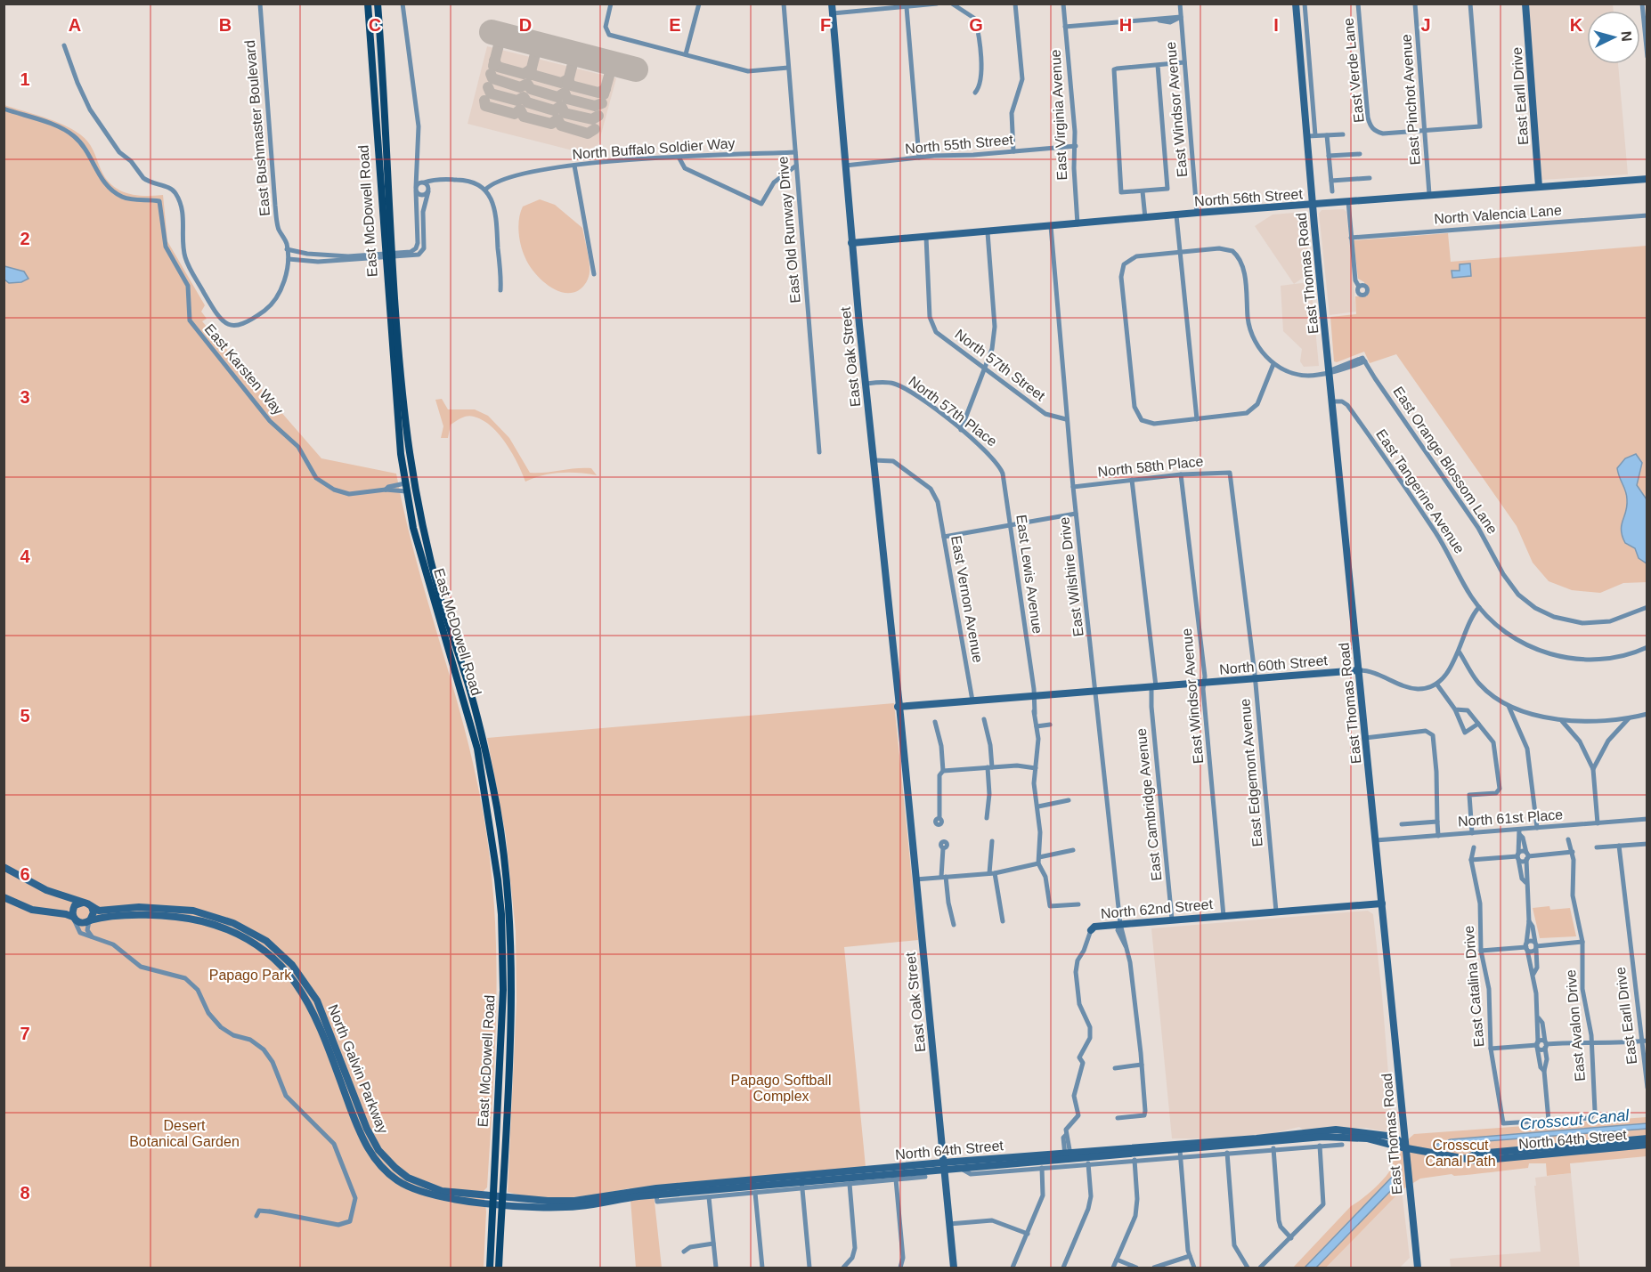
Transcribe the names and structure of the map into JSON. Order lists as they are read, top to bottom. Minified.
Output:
{"streets":{"main road":["East Earll Drive","North 56th Street","East McDowell Road","East Thomas Road","East Oak Street","North 60th Street","North 62nd Street","North Galvin Parkway","North 64th Street"],"street":["East Verde Lane","East Pinchot Avenue","East Windsor Avenue","East Virginia Avenue","East Bushmaster Boulevard","North 55th Street","North Buffalo Soldier Way","North Valencia Lane","East Old Runway Drive","North 57th Street","East Karsten Way","North 57th Place","East Orange Blossom Lane","North 58th Place","East Tangerine Avenue","East Lewis Avenue","East Wilshire Drive","East Vernon Avenue","East Edgemont Avenue","East Cambridge Avenue","North 61st Place","East Catalina Drive","East Avalon Drive"]},"crossings":[["East Verde Lane","East Pinchot Avenue"],["East Earll Drive","North 56th Street"],["East Pinchot Avenue","North 56th Street"],["East Windsor Avenue","North 56th Street"],["East Windsor Avenue","North 58th Place"],["East Windsor Avenue","North 60th Street"],["East Windsor Avenue","North 62nd Street"],["East Virginia Avenue","North 55th Street"],["East Virginia Avenue","North 56th Street"],["North 55th Street","East Oak Street"],["North Buffalo Soldier Way","East Old Runway Drive"],["North 56th Street","East Thomas Road"],["North 56th Street","East Oak Street"],["North 56th Street","North 57th Street"],["North 56th Street","East Wilshire Drive"],["East McDowell Road","East Karsten Way"],["East McDowell Road","North Galvin Parkway"],["East McDowell Road","North 64th Street"],["East Thomas Road","East Orange Blossom Lane"],["East Thomas Road","East Tangerine Avenue"],["East Thomas Road","North 60th Street"],["East Thomas Road","North 61st Place"],["East Thomas Road","North 62nd Street"],["East Thomas Road","North 64th Street"],["East Oak Street","North 57th Place"],["East Oak Street","East Vernon Avenue"],["East Oak Street","North 60th Street"],["East Oak Street","North 64th Street"],["North 57th Street","East Wilshire Drive"],["North 57th Place","East Lewis Avenue"],["North 58th Place","East Wilshire Drive"],["North 58th Place","East Edgemont Avenue"],["North 58th Place","East Cambridge Avenue"],["East Lewis Avenue","North 60th Street"],["East Wilshire Drive","North 60th Street"],["East Wilshire Drive","North 62nd Street"],["East Vernon Avenue","North 60th Street"],["North 60th Street","East Edgemont Avenue"],["North 60th Street","East Cambridge Avenue"],["East Edgemont Avenue","North 62nd Street"],["East Cambridge Avenue","North 62nd Street"],["North 62nd Street","North 64th Street"],["East Catalina Drive","North 64th Street"],["East Avalon Drive","North 64th Street"],["North Galvin Parkway","North 64th Street"]],"water":["Crosscut Canal"],"parks":["Papago Park","Papago Softball Complex","Desert Botanical Garden","Crosscut Canal Path"],"north":"right","grid":{"columns":["A","B","C","D","E","F","G","H","I","J","K"],"rows":["1","2","3","4","5","6","7","8"]}}
